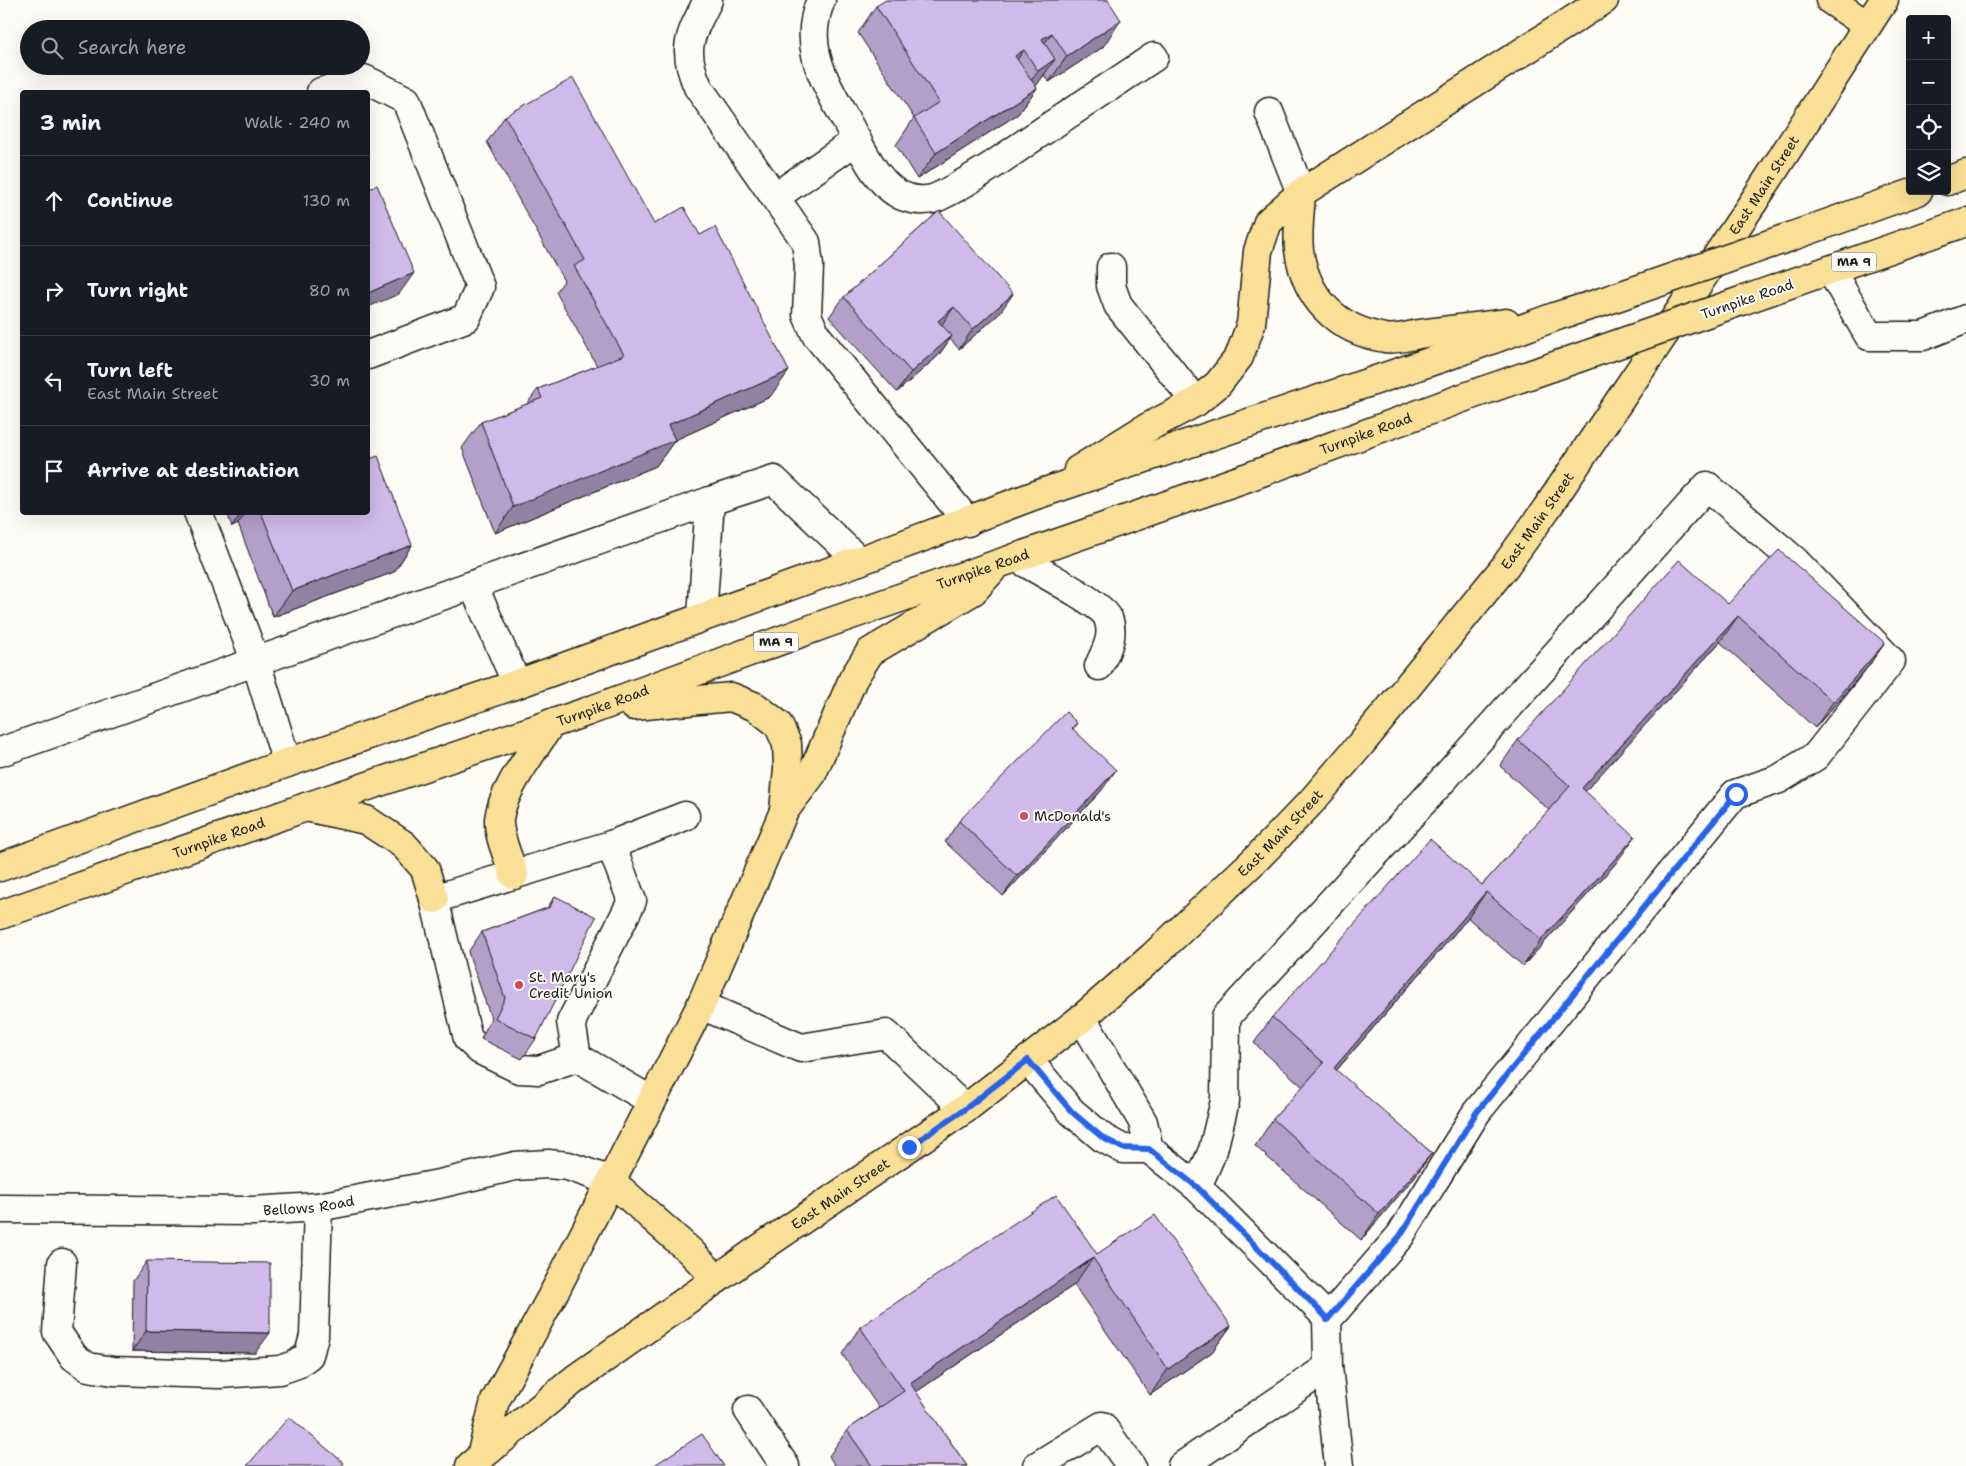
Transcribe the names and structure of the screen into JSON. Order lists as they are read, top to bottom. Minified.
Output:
{"streets":{"main road":["East Main Street","MA 9","Turnpike Road"],"lane":["Bellows Road"]},"places":["McDonald's","St. Mary's Credit Union"],"page":{"map_buttons":["+","−"],"search":"Search here","heading":["3 min","Walk · 240 m"],"list":[["Continue","130 m"],["Turn right","80 m"],["Turn left","East Main Street","30 m"],"Arrive at destination"]}}
